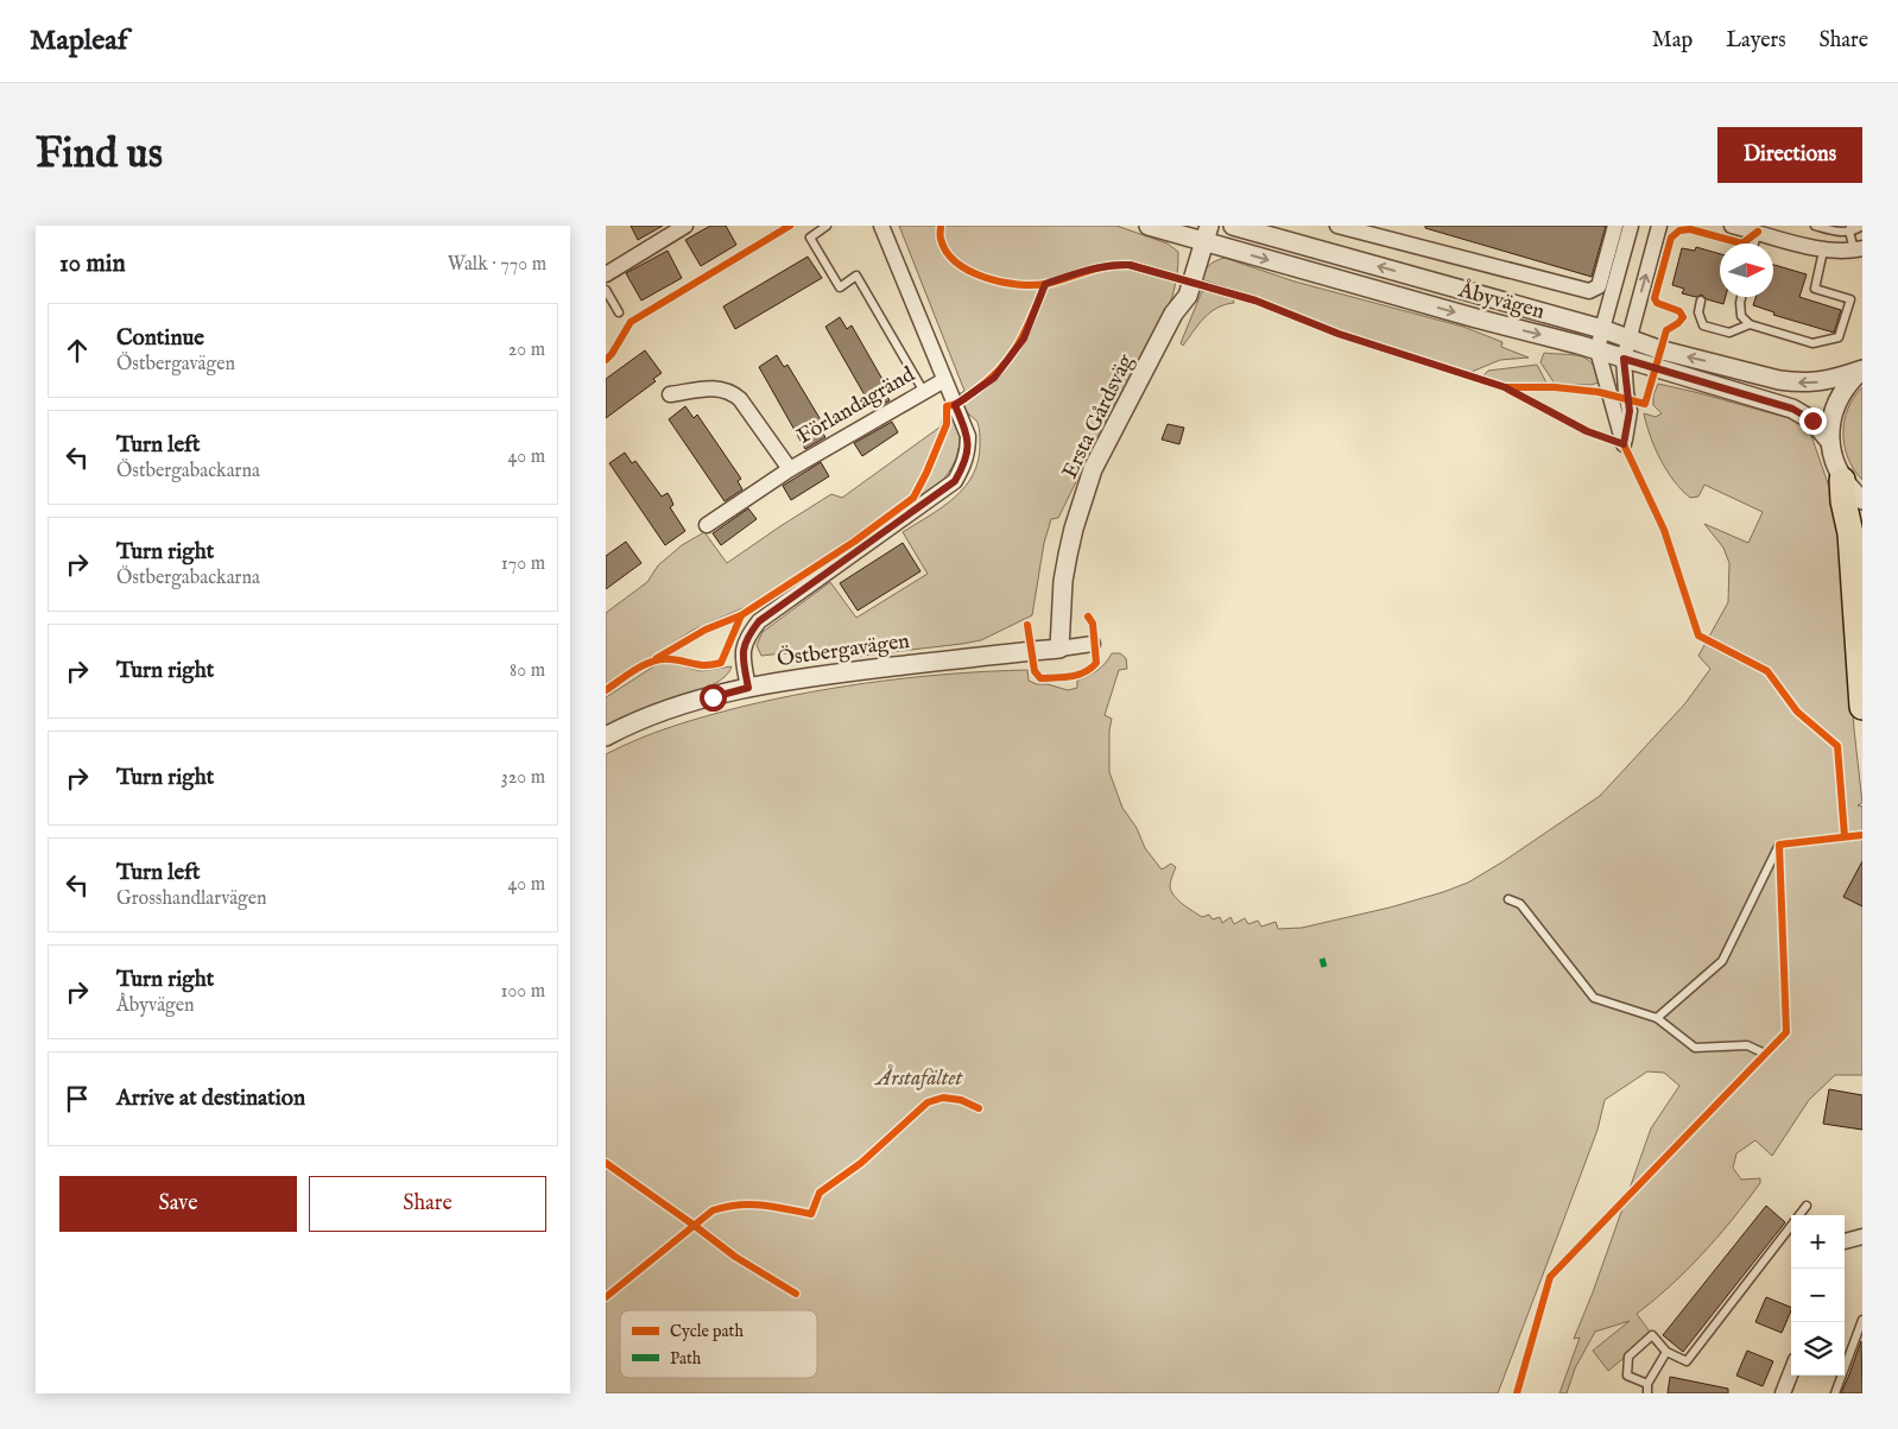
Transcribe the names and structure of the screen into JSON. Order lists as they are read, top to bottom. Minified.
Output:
{"streets":{"street":["Åbyvägen","Förlandagränd","Ersta Gårdsväg","Östbergavägen"]},"crossings":[["Åbyvägen","Ersta Gårdsväg"],["Ersta Gårdsväg","Östbergavägen"]],"parks":["Årstafältet"],"legend":["Cycle path","Path"],"north":"right","page":{"header":"Mapleaf","nav":["Map","Layers","Share"],"buttons":["Directions",["Save","Share"]],"title":"Find us","heading":["10 min","Walk · 770 m"],"list":[["Continue","Östbergavägen","20 m"],["Turn left","Östbergabackarna","40 m"],["Turn right","Östbergabackarna","170 m"],["Turn right","80 m"],["Turn right","320 m"],["Turn left","Grosshandlarvägen","40 m"],["Turn right","Åbyvägen","100 m"],"Arrive at destination"],"map_buttons":["+","−"]}}
